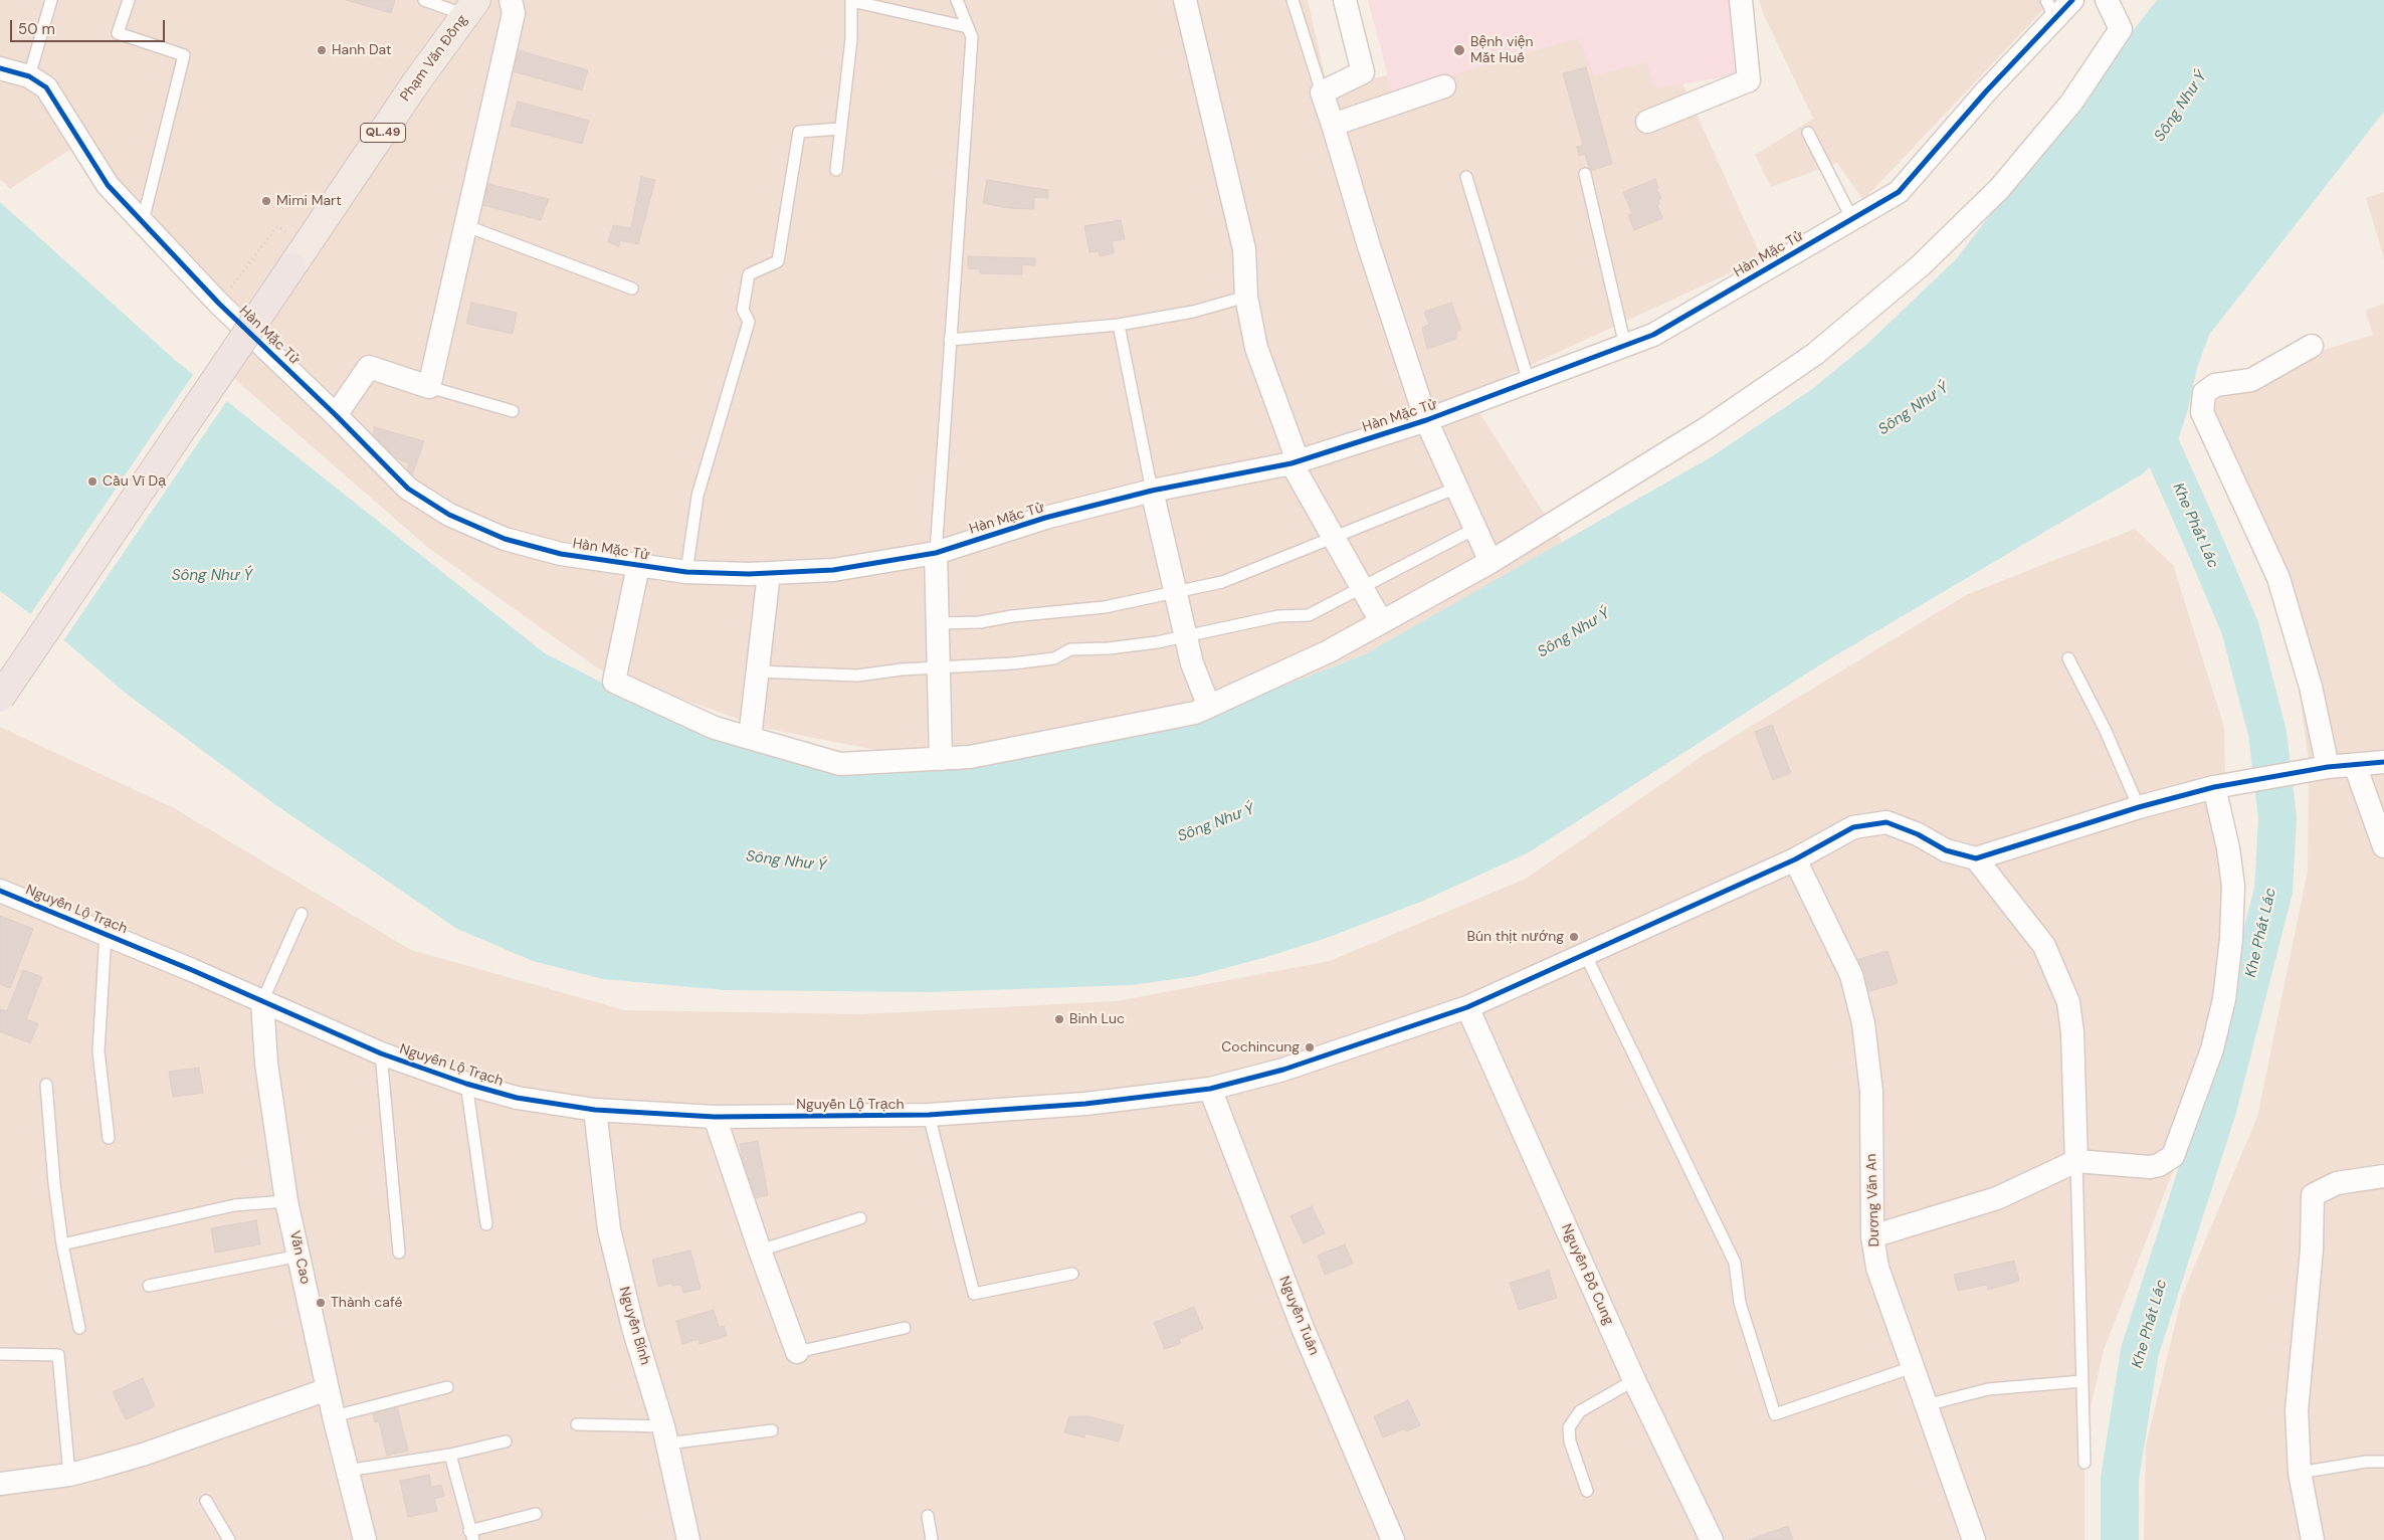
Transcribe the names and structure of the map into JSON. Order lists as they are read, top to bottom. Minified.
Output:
{"streets":{"highway":["QL.49"],"main road":["Phạm Văn Đồng"],"street":["Hàn Mặc Tử","Nguyễn Lộ Trạch","Dương Văn An","Văn Cao","Nguyễn Đỗ Cung","Nguyễn Tuân","Nguyễn Bính"]},"crossings":[["Phạm Văn Đồng","QL.49"],["Nguyễn Lộ Trạch","Dương Văn An"],["Nguyễn Lộ Trạch","Văn Cao"],["Nguyễn Lộ Trạch","Nguyễn Đỗ Cung"],["Nguyễn Lộ Trạch","Nguyễn Tuân"],["Nguyễn Lộ Trạch","Nguyễn Bính"]],"water":["Sông Như Ý","Khe Phát Lác"],"places":["Hanh Dat","Bệnh viện Mắt Huế","Mimi Mart","Cầu Vĩ Dạ","Bún thịt nướng","Binh Luc","Cochincung","Thành café"],"scale_bar":"50 m"}
